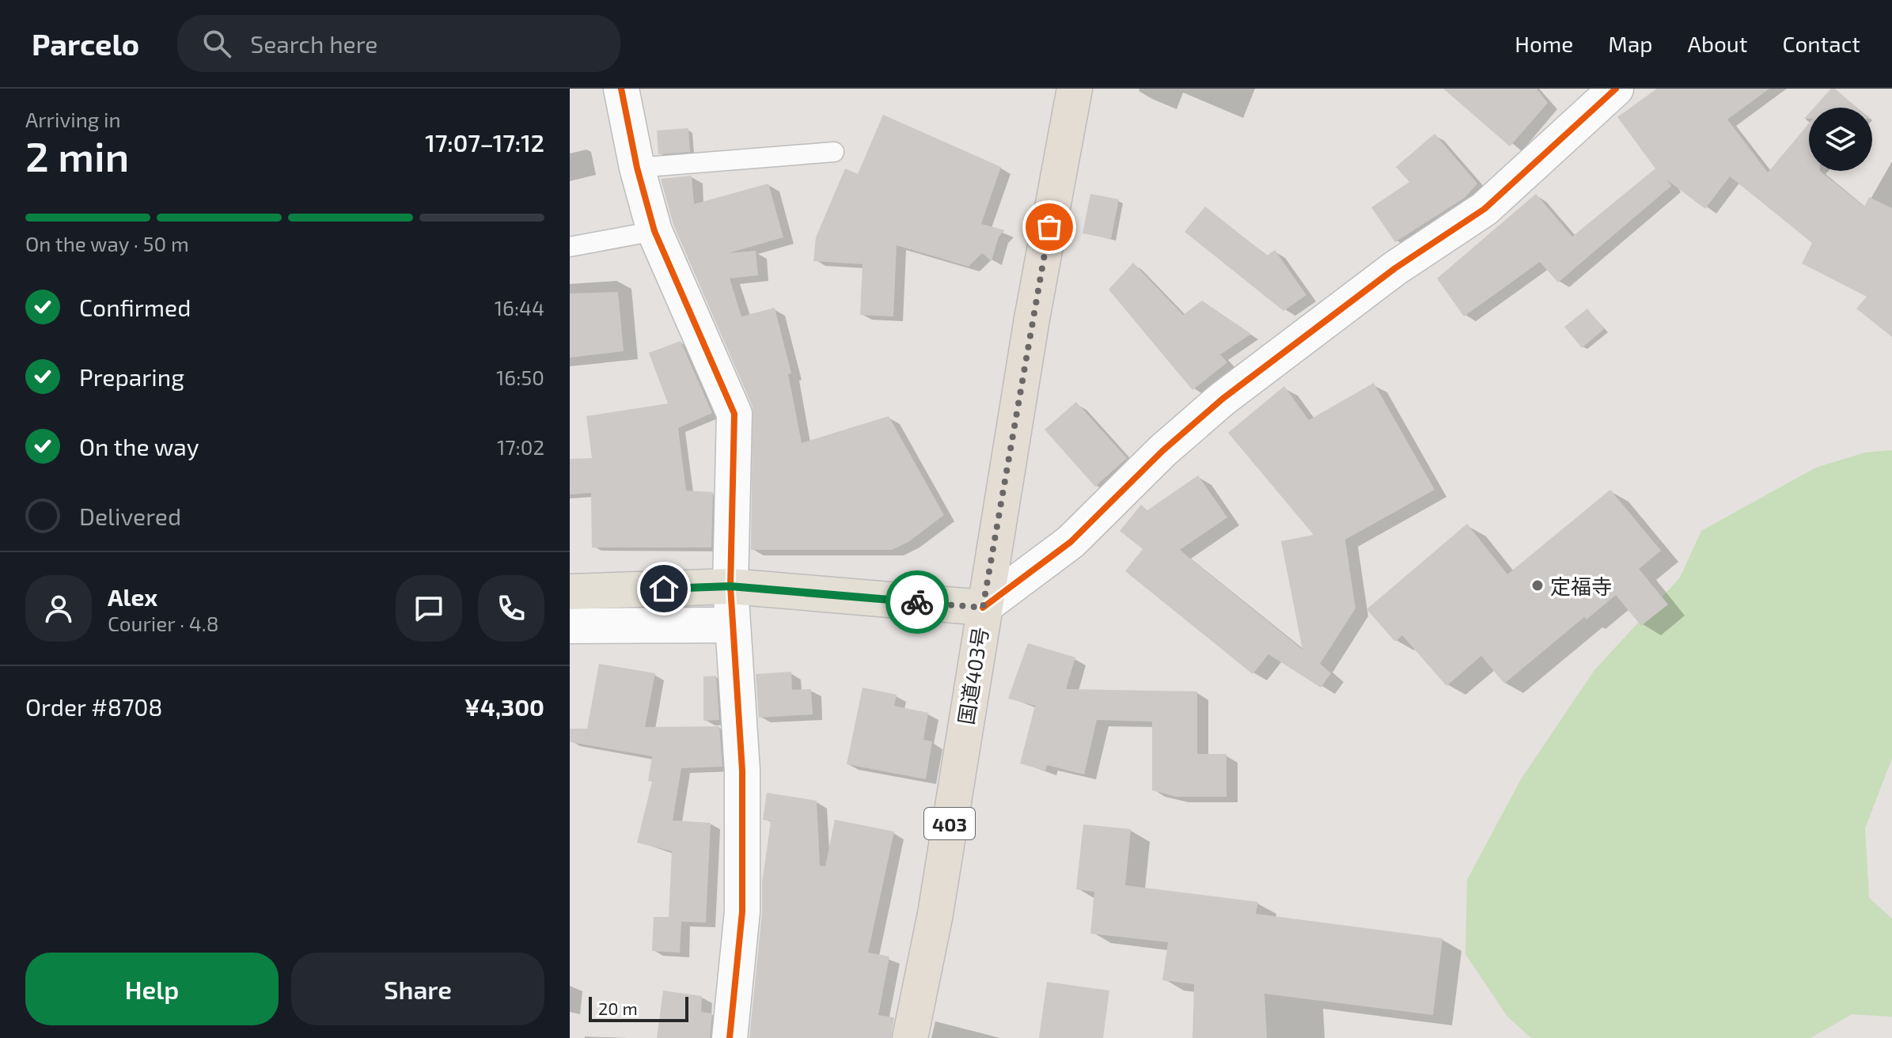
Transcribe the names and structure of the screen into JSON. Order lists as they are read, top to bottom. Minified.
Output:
{"streets":{"highway":["国道403号","403"]},"places":["定福寺"],"scale_bar":"20 m","page":{"header":"Parcelo","search":"Search here","nav":["Home","Map","About","Contact"],"heading":["2 min","Arriving in","17:07–17:12"],"panel":["Alex","Courier · 4.8","Order #8708","¥4,300"],"bar":"On the way · 50 m","list":[["Confirmed","16:44"],["Preparing","16:50"],["On the way","17:02"],"Delivered"],"buttons":["Help","Share"],"scale":"20 m"}}
